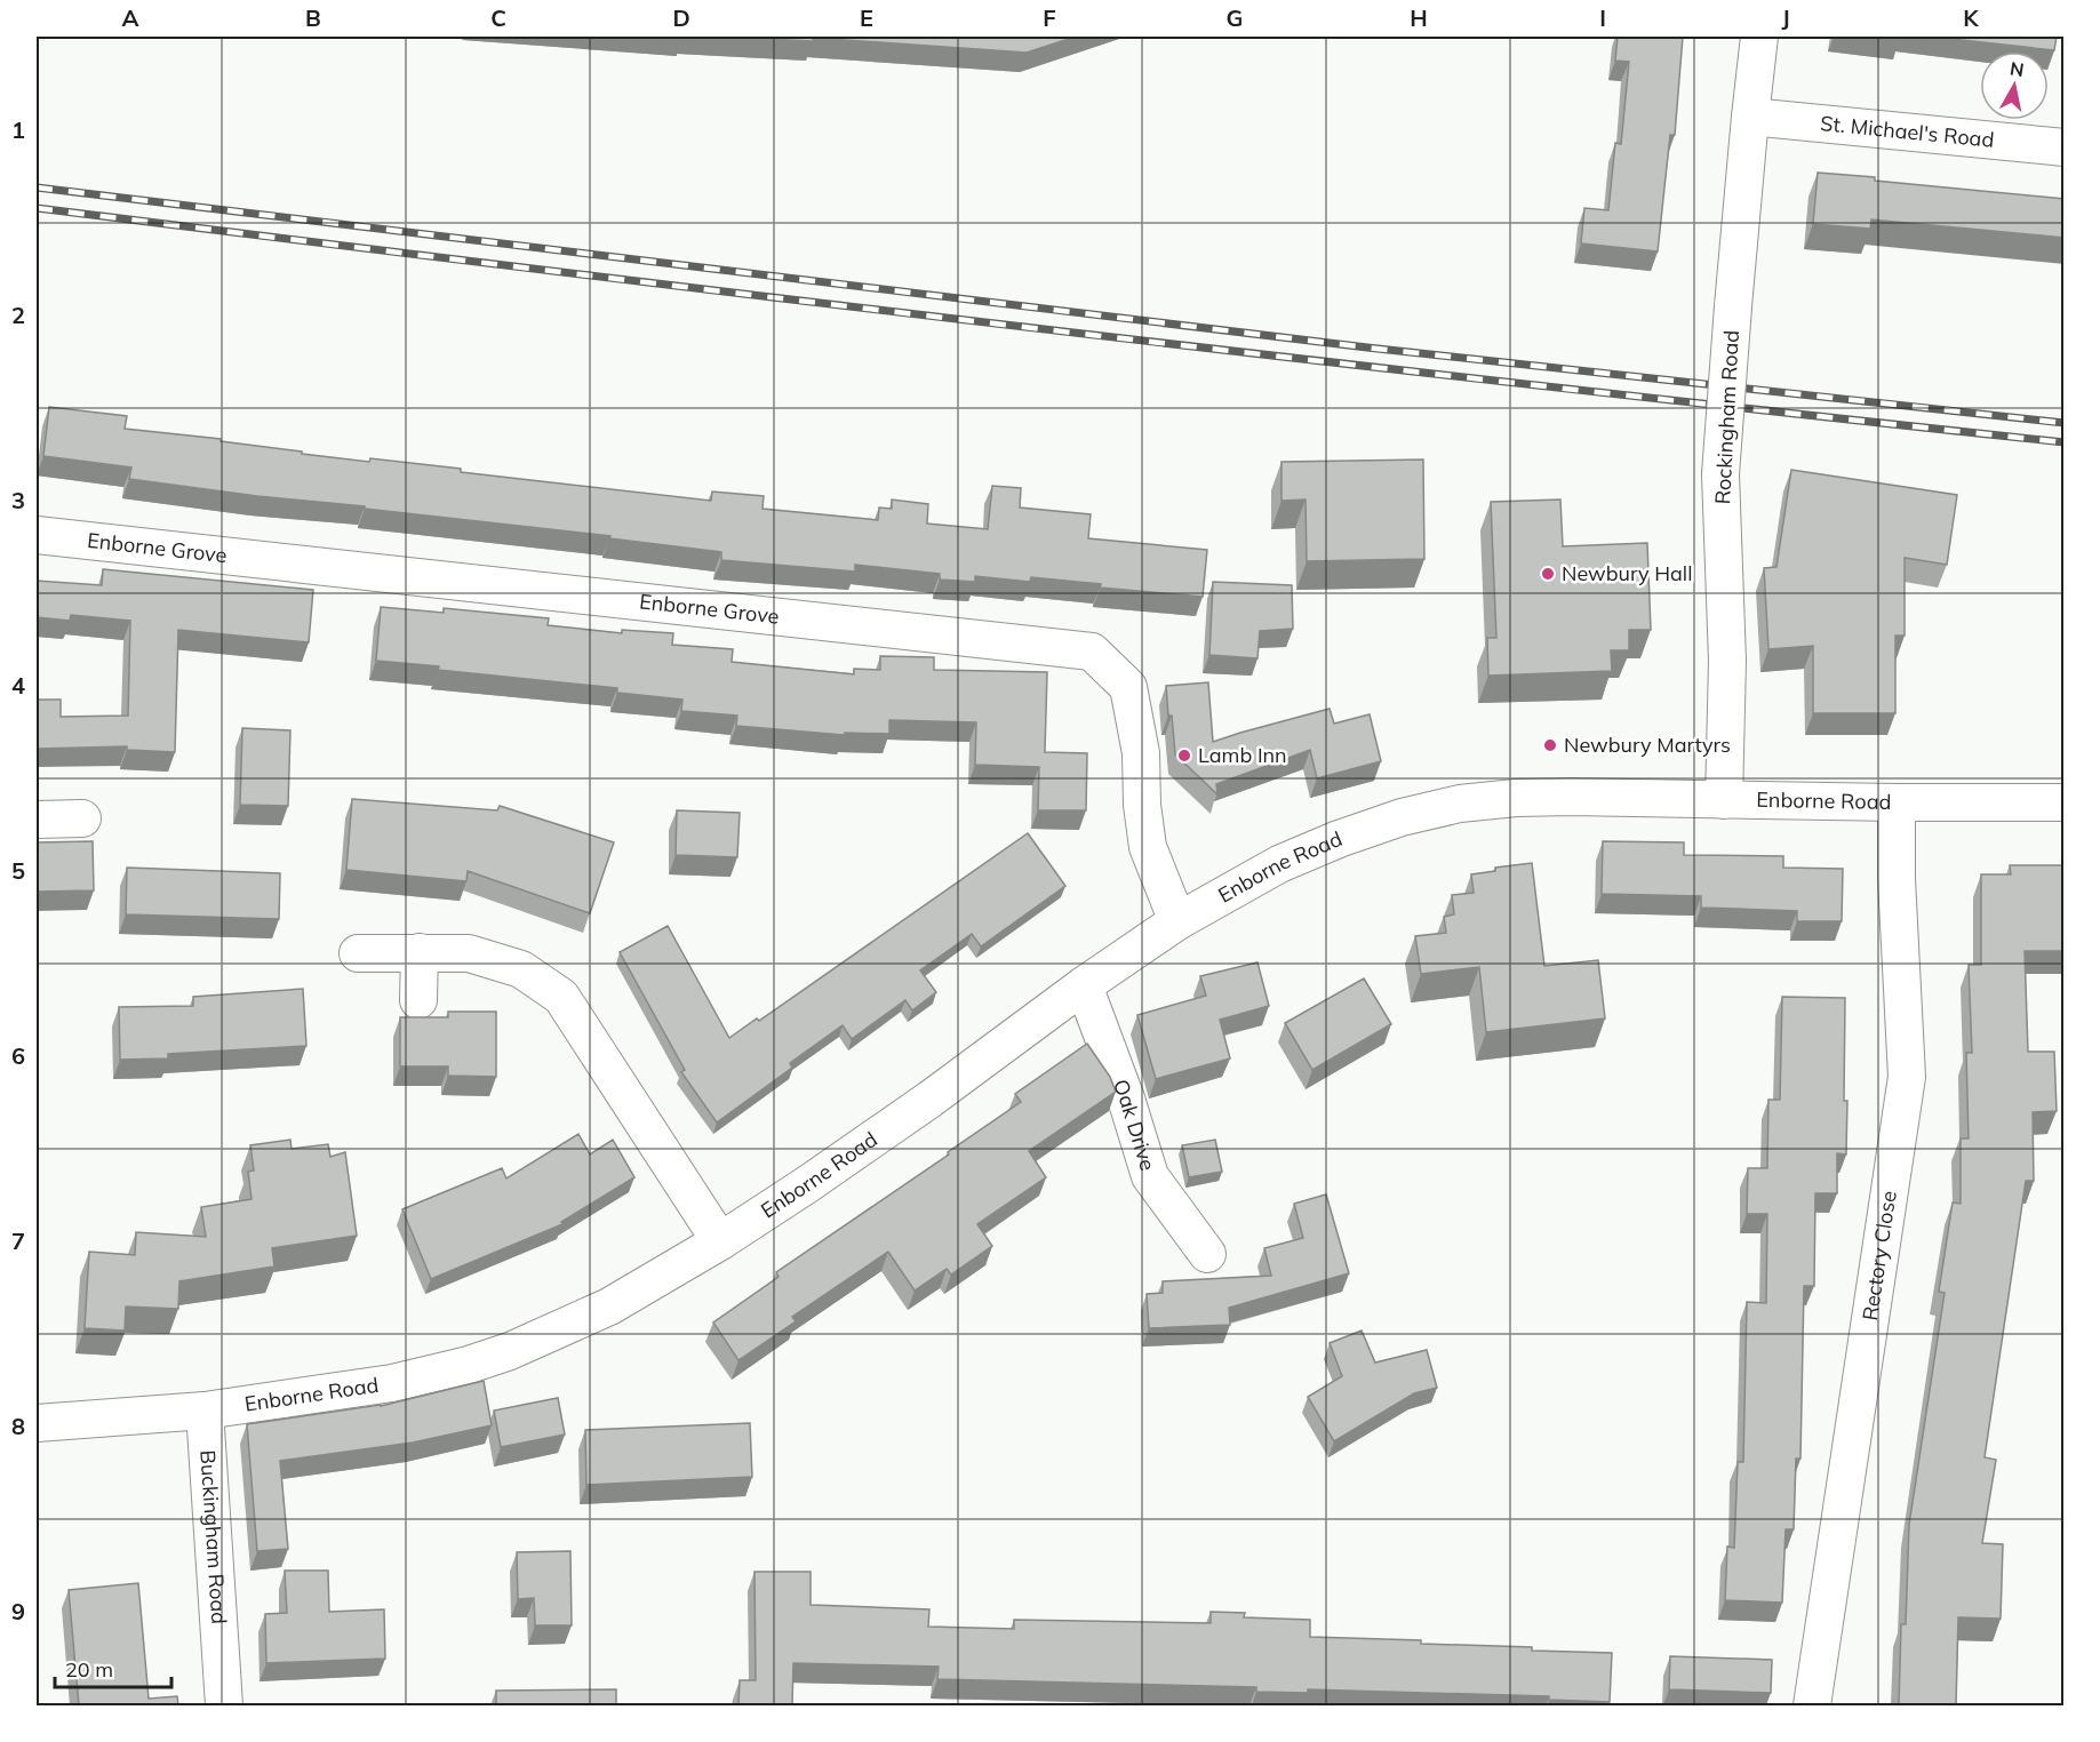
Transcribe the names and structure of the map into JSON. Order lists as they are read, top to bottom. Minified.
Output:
{"streets":{"street":["St. Michael's Road","Rockingham Road","Enborne Grove","Enborne Road","Oak Drive","Rectory Close","Buckingham Road"]},"crossings":[["St. Michael's Road","Rockingham Road"],["Rockingham Road","Enborne Road"],["Enborne Grove","Enborne Road"],["Enborne Road","Oak Drive"],["Enborne Road","Rectory Close"],["Enborne Road","Buckingham Road"]],"places":["Newbury Hall","Newbury Martyrs","Lamb Inn"],"scale_bar":"20 m","north":"top","grid":{"columns":["A","B","C","D","E","F","G","H","I","J","K"],"rows":["1","2","3","4","5","6","7","8","9"]}}
